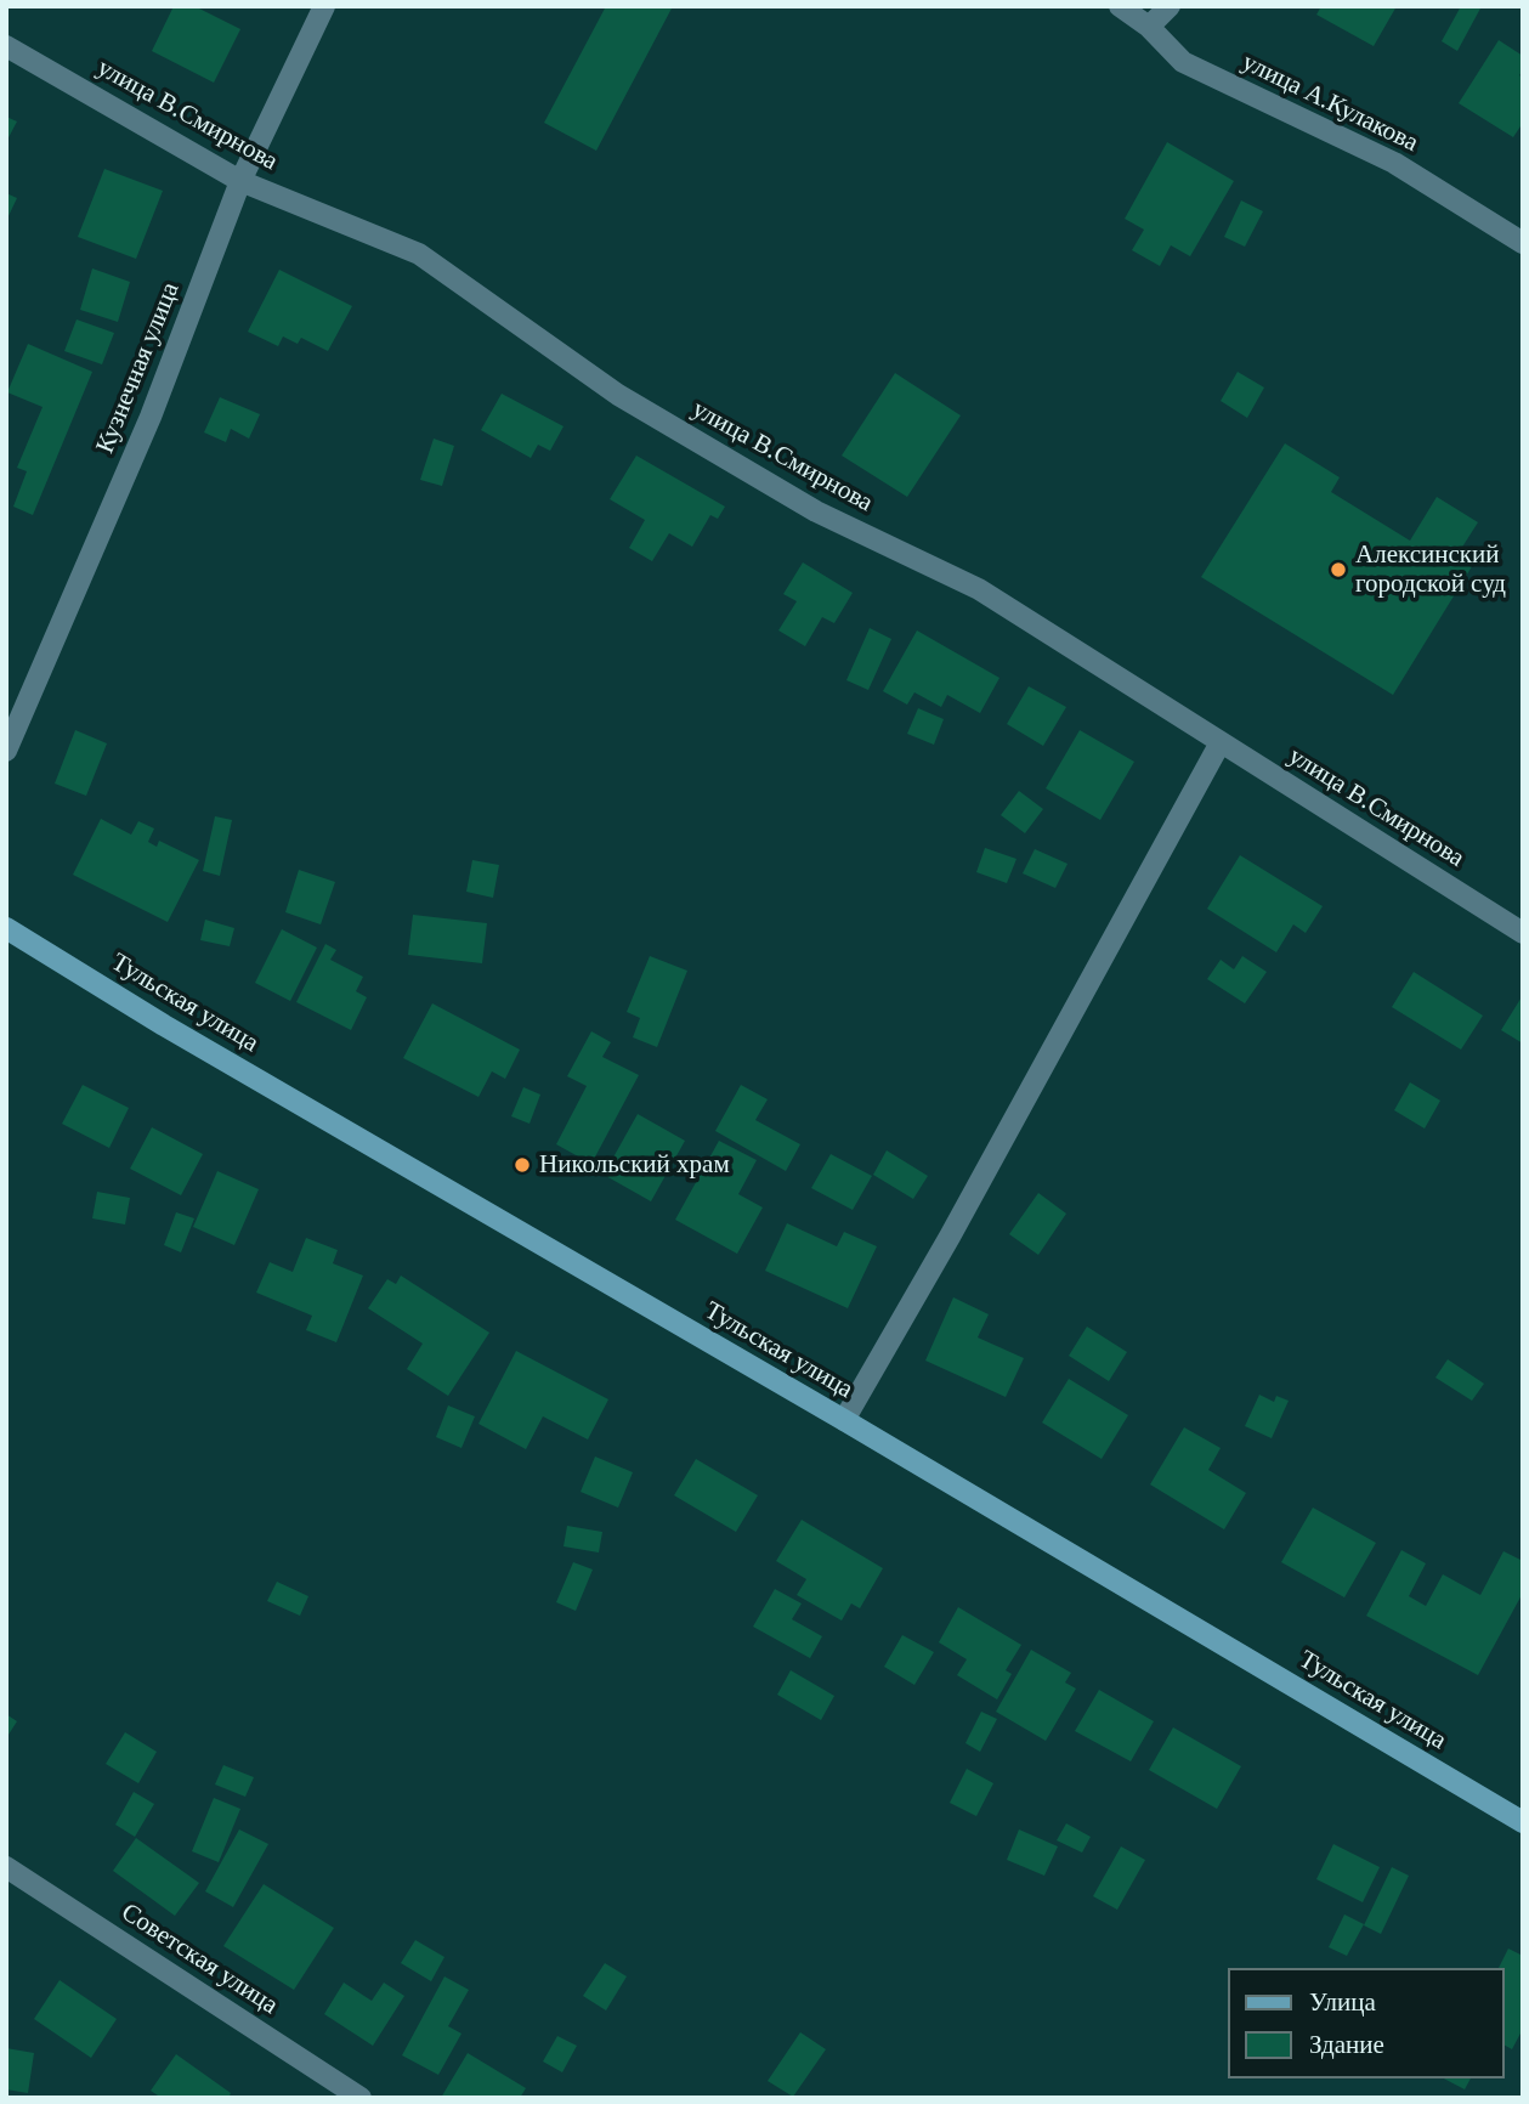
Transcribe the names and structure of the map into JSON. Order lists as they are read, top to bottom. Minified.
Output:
{"streets":{"main road":["Тульская улица"],"street":["улица А.Кулакова","улица В.Смирнова","Кузнечная улица","Советская улица"]},"crossings":[["улица В.Смирнова","Кузнечная улица"]],"places":["Алексинский городской суд","Никольский храм"],"legend":["Улица","Здание"]}
